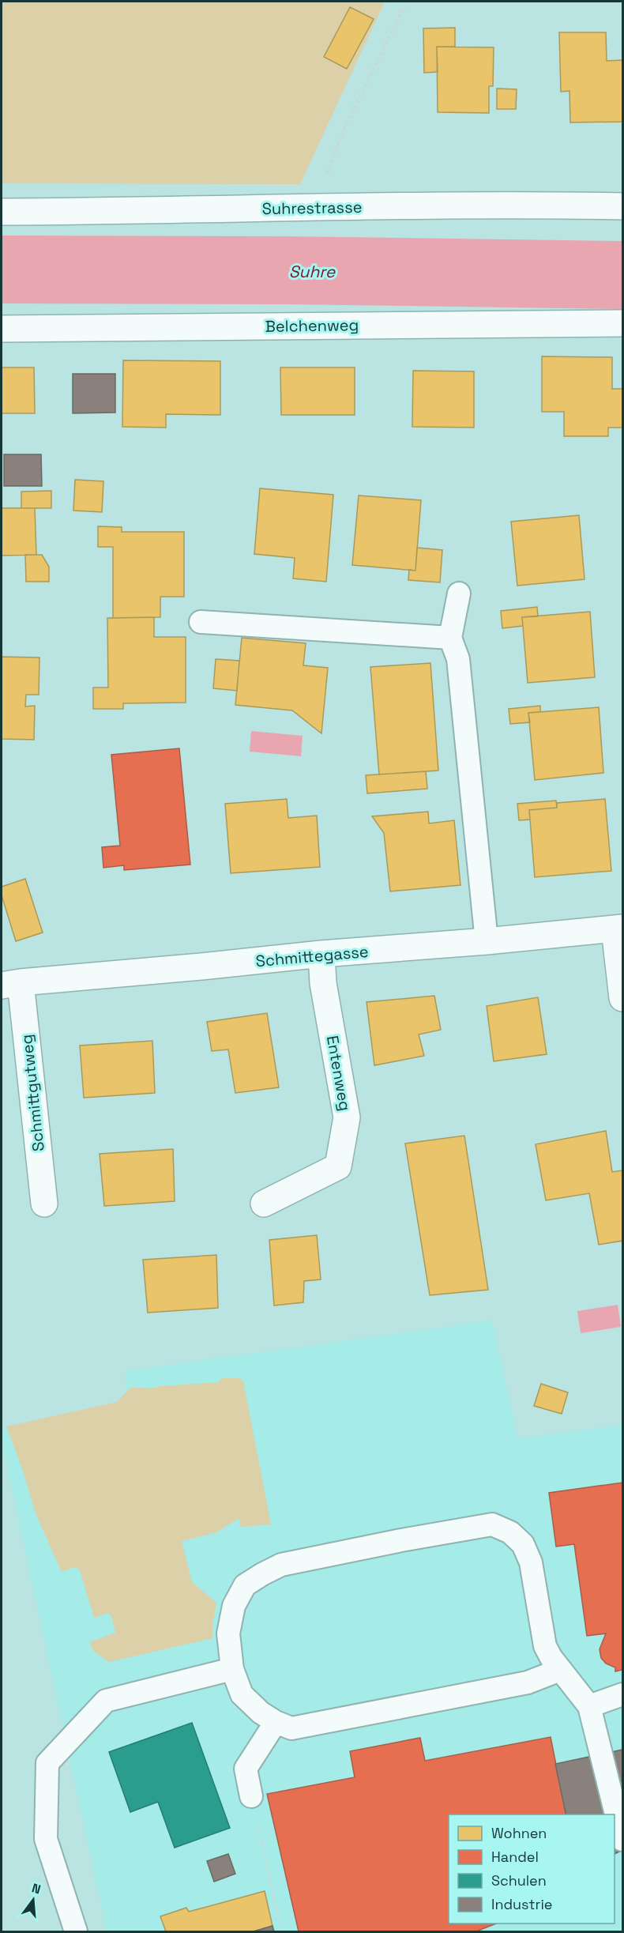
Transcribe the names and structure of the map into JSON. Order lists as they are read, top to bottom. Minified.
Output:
{"streets":{"street":["Suhrestrasse","Belchenweg","Schmittegasse","Entenweg","Schmittgutweg"]},"crossings":[["Schmittegasse","Entenweg"],["Schmittegasse","Schmittgutweg"]],"water":["Suhre"],"legend":["Wohnen","Handel","Schulen","Industrie"],"north":"top"}
